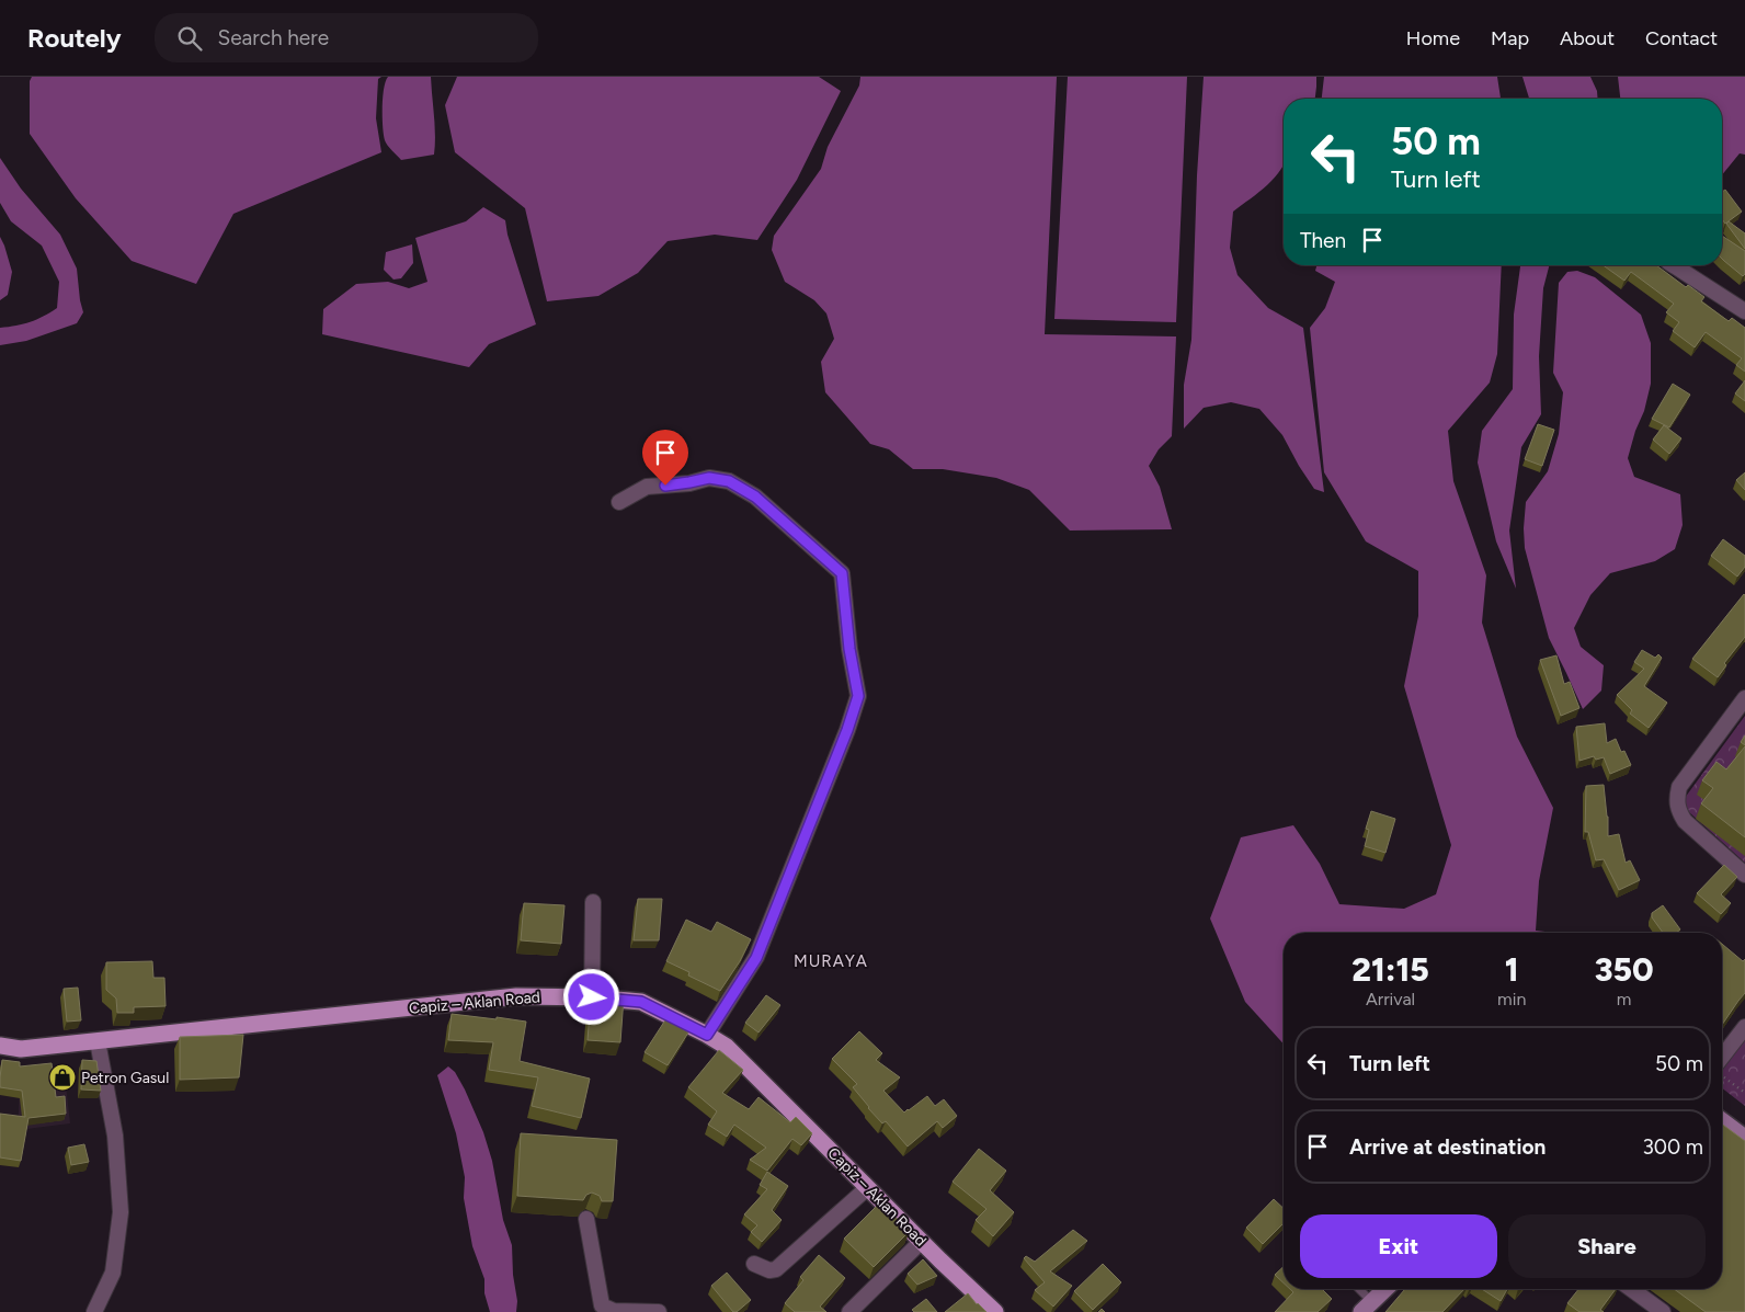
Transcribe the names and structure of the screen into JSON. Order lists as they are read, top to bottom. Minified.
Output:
{"streets":{"main road":["Capiz – Aklan Road"]},"districts":["MURAYA"],"places":{"shop":["Petron Gasul"]},"page":{"header":"Routely","search":"Search here","nav":["Home","Map","About","Contact"],"turn":["50 m","Turn left"],"then":"Then","eta":["21:15","Arrival","1","min","350","m"],"list":[{"name":"Turn left","value":"50 m"},{"name":"Arrive at destination","value":"300 m"}],"buttons":["Exit","Share"]}}
